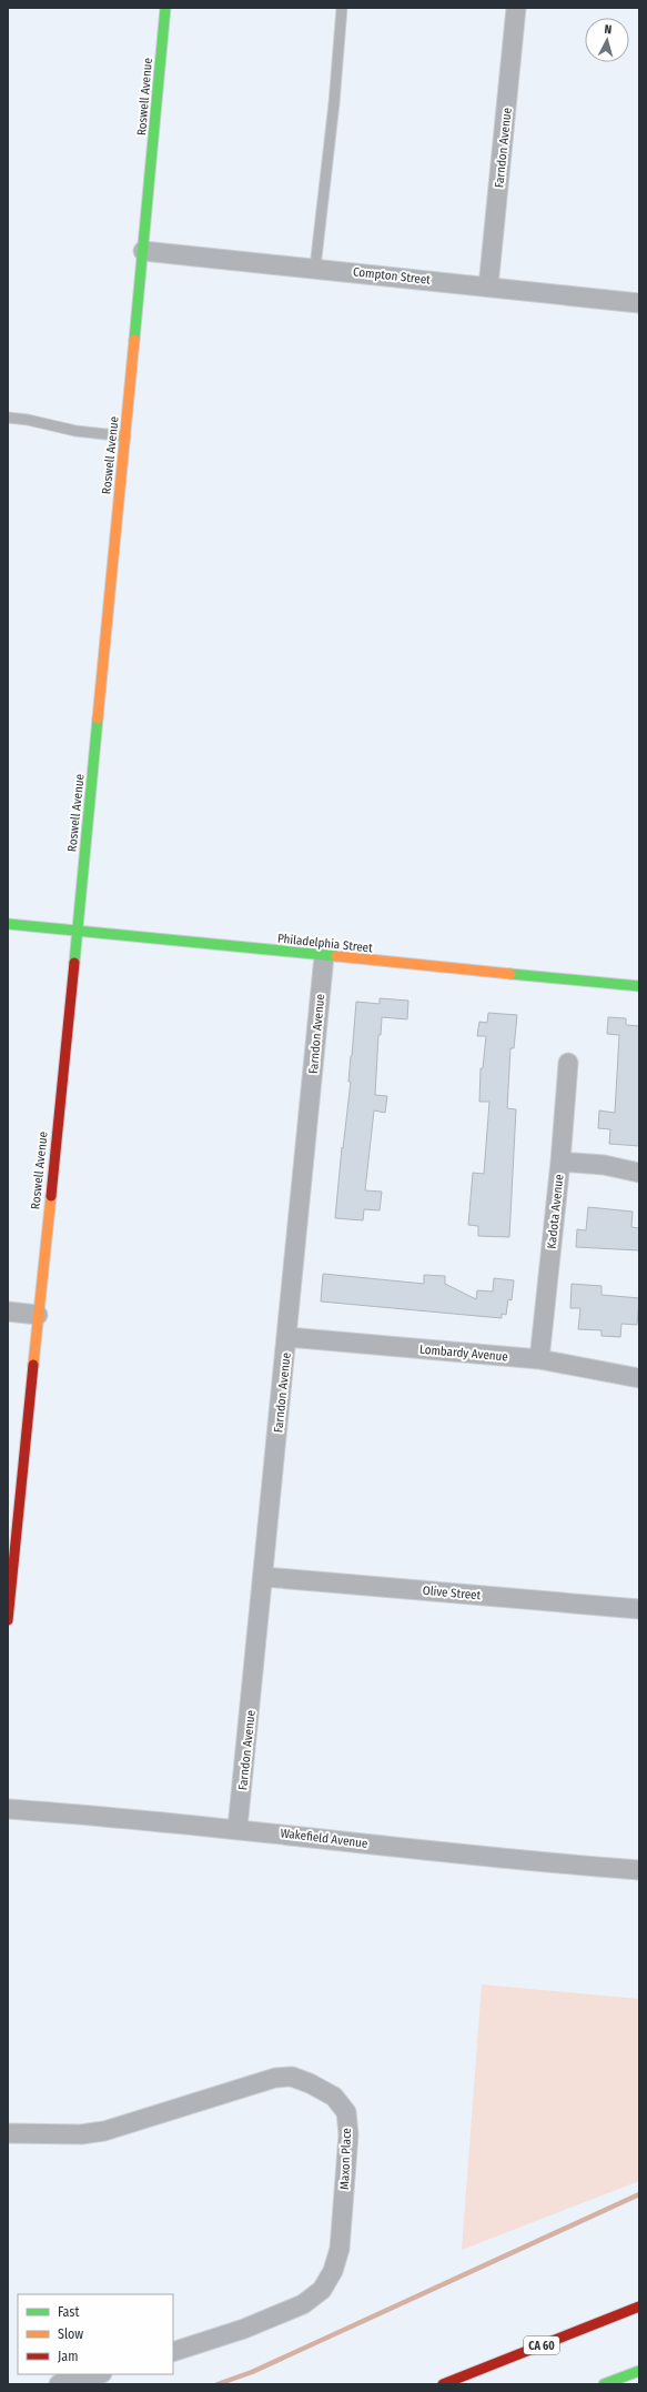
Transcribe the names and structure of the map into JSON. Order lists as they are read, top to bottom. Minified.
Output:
{"streets":{"main road":["Roswell Avenue","Philadelphia Street","CA 60"],"street":["Farndon Avenue","Compton Street","Kadota Avenue","Lombardy Avenue","Olive Street","Wakefield Avenue","Maxon Place"]},"crossings":[["Roswell Avenue","Compton Street"],["Roswell Avenue","Philadelphia Street"],["Farndon Avenue","Compton Street"],["Farndon Avenue","Philadelphia Street"],["Farndon Avenue","Lombardy Avenue"],["Farndon Avenue","Olive Street"],["Farndon Avenue","Wakefield Avenue"],["Kadota Avenue","Lombardy Avenue"]],"legend":["Fast","Slow","Jam"],"north":"top"}
